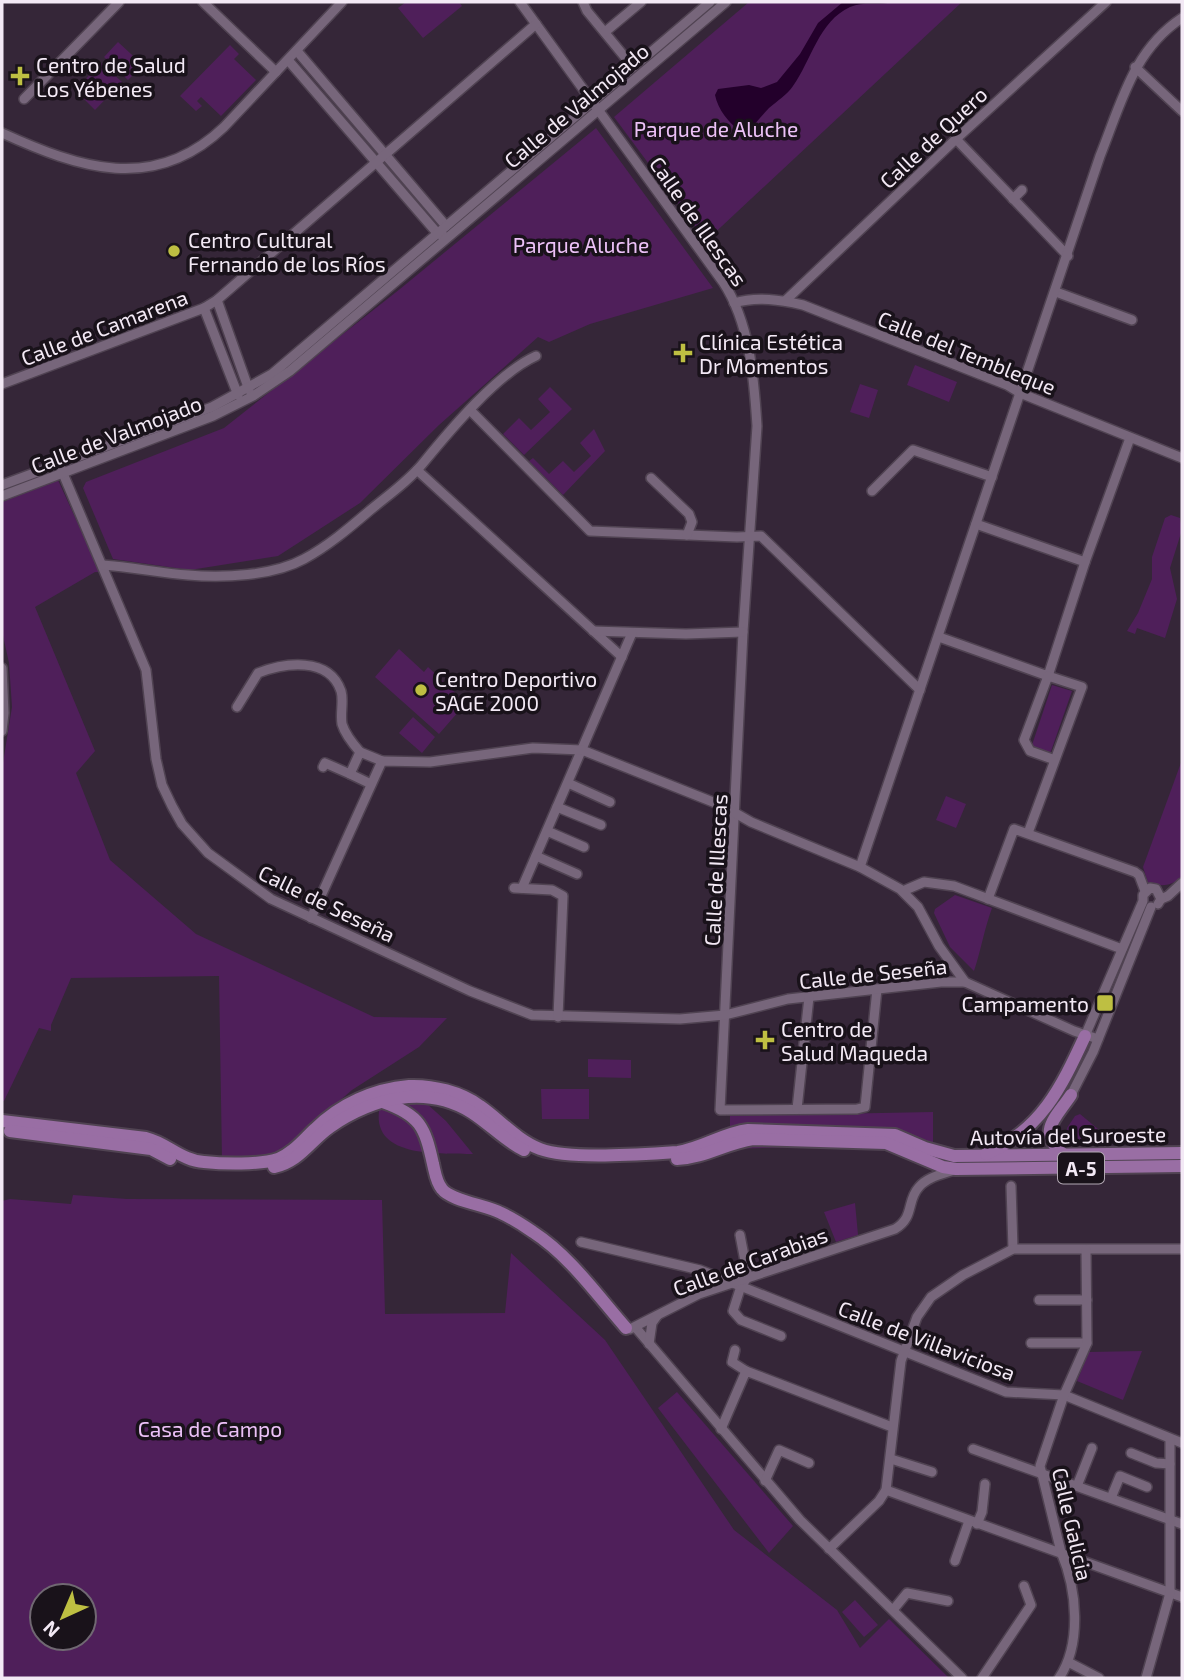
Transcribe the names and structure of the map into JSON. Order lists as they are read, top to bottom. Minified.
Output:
{"streets":{"highway":["Autovía del Suroeste","A-5"],"street":["Calle de Valmojado","Calle de Quero","Calle de Illescas","Calle de Camarena","Calle del Tembleque","Calle de Seseña","Calle de Carabias","Calle de Villaviciosa","Calle Galicia"]},"crossings":[["Calle de Valmojado","Calle de Illescas"],["Calle de Valmojado","Calle de Seseña"],["Calle de Quero","Calle del Tembleque"],["Calle de Illescas","Calle del Tembleque"],["Calle de Illescas","Calle de Seseña"],["Autovía del Suroeste","Calle de Carabias"],["Calle de Carabias","Calle de Villaviciosa"],["Calle de Villaviciosa","Calle Galicia"]],"parks":["Parque de Aluche","Parque Aluche","Casa de Campo"],"places":{"health":["Centro de Salud Los Yébenes","Clínica Estética Dr Momentos","Centro de Salud Maqueda"],"other":["Centro Cultural Fernando de los Ríos","Centro Deportivo SAGE 2000"],"transit":["Campamento"]},"north":"bottom left"}
